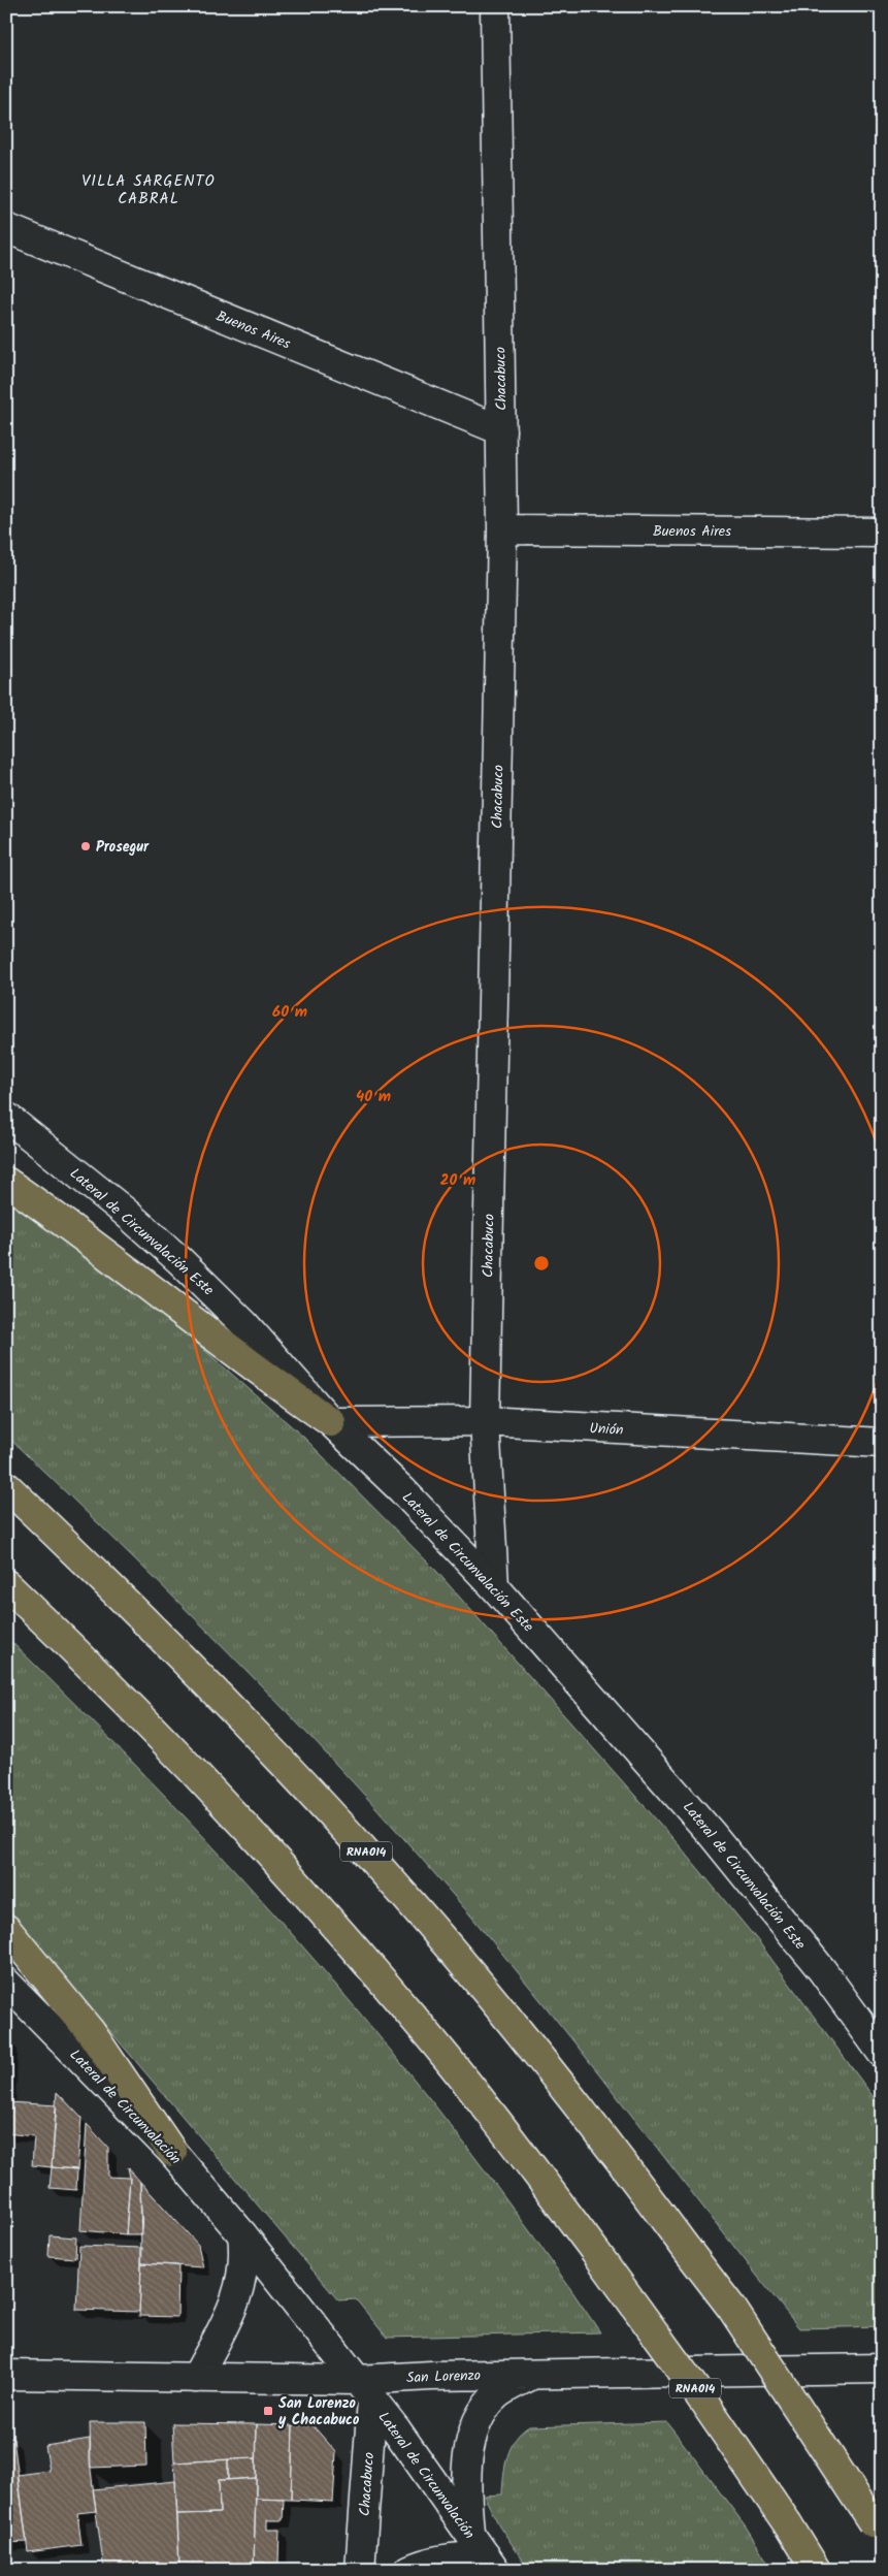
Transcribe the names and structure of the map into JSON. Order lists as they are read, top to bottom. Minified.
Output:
{"streets":{"highway":["RNA014"],"street":["Buenos Aires","Chacabuco","Lateral de Circunvalación Este","Unión","Lateral de Circunvalación","San Lorenzo"]},"crossings":[["Buenos Aires","Chacabuco"],["Chacabuco","Lateral de Circunvalación Este"],["Chacabuco","Unión"],["Chacabuco","Lateral de Circunvalación"],["Chacabuco","San Lorenzo"],["Lateral de Circunvalación Este","Unión"],["Lateral de Circunvalación","San Lorenzo"]],"districts":["VILLA SARGENTO CABRAL"],"places":{"other":["Prosegur"],"transit":["San Lorenzo y Chacabuco"]},"rings":["60 m","40 m","20 m"]}
